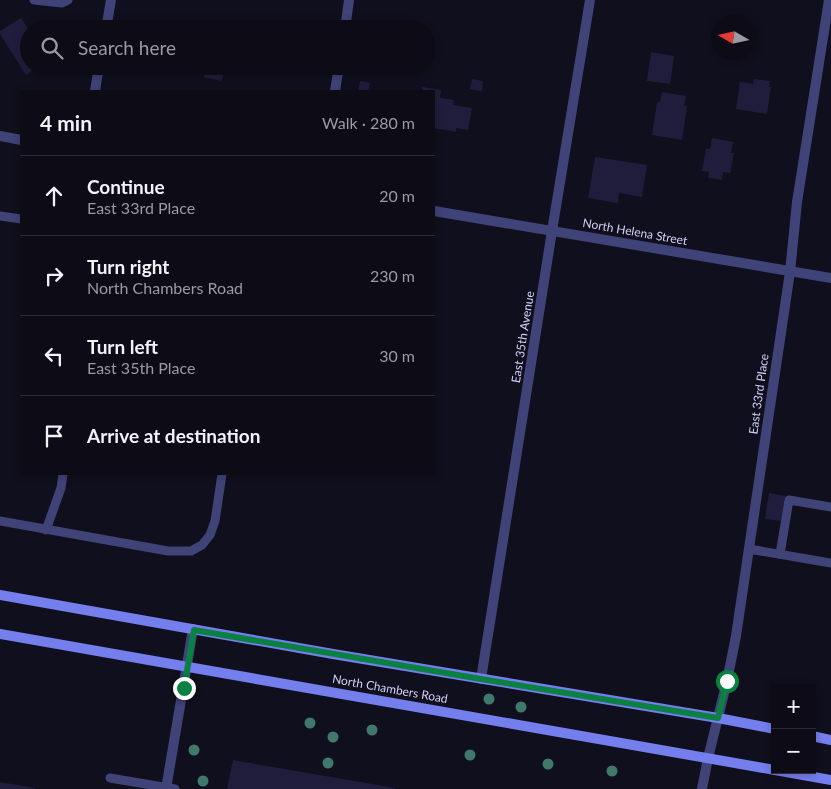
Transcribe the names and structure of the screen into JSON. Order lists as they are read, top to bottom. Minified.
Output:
{"streets":{"main road":["North Chambers Road"],"street":["North Helena Street","East 35th Avenue","East 33rd Place"]},"crossings":[["North Helena Street","East 35th Avenue"],["North Helena Street","East 33rd Place"],["East 35th Avenue","North Chambers Road"],["East 33rd Place","North Chambers Road"]],"north":"left","page":{"search":"Search here","heading":["4 min","Walk · 280 m"],"list":[["Continue","East 33rd Place","20 m"],["Turn right","North Chambers Road","230 m"],["Turn left","East 35th Place","30 m"],"Arrive at destination"],"map_buttons":["+","−"]}}
